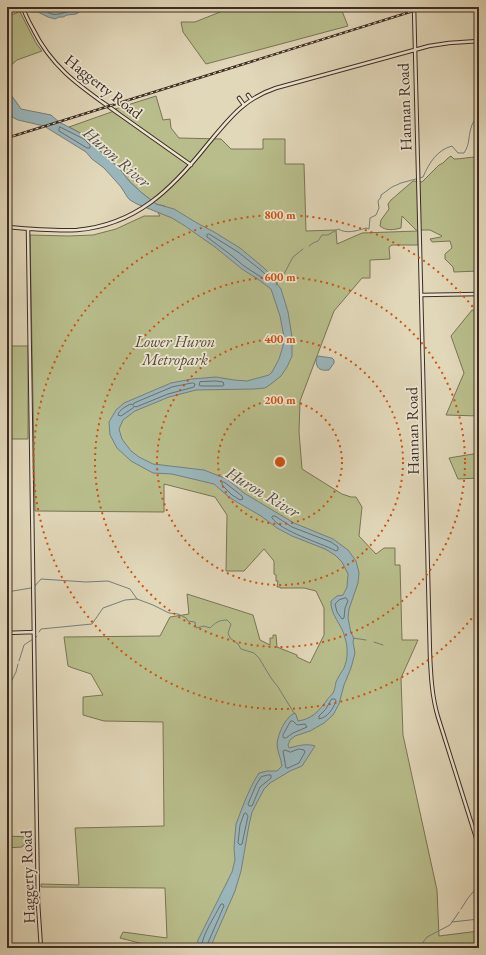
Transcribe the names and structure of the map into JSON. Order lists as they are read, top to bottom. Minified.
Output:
{"streets":{"street":["Haggerty Road","Hannan Road"]},"water":["Huron River"],"parks":["Lower Huron Metropark"],"rings":["800 m","600 m","400 m","200 m"]}
